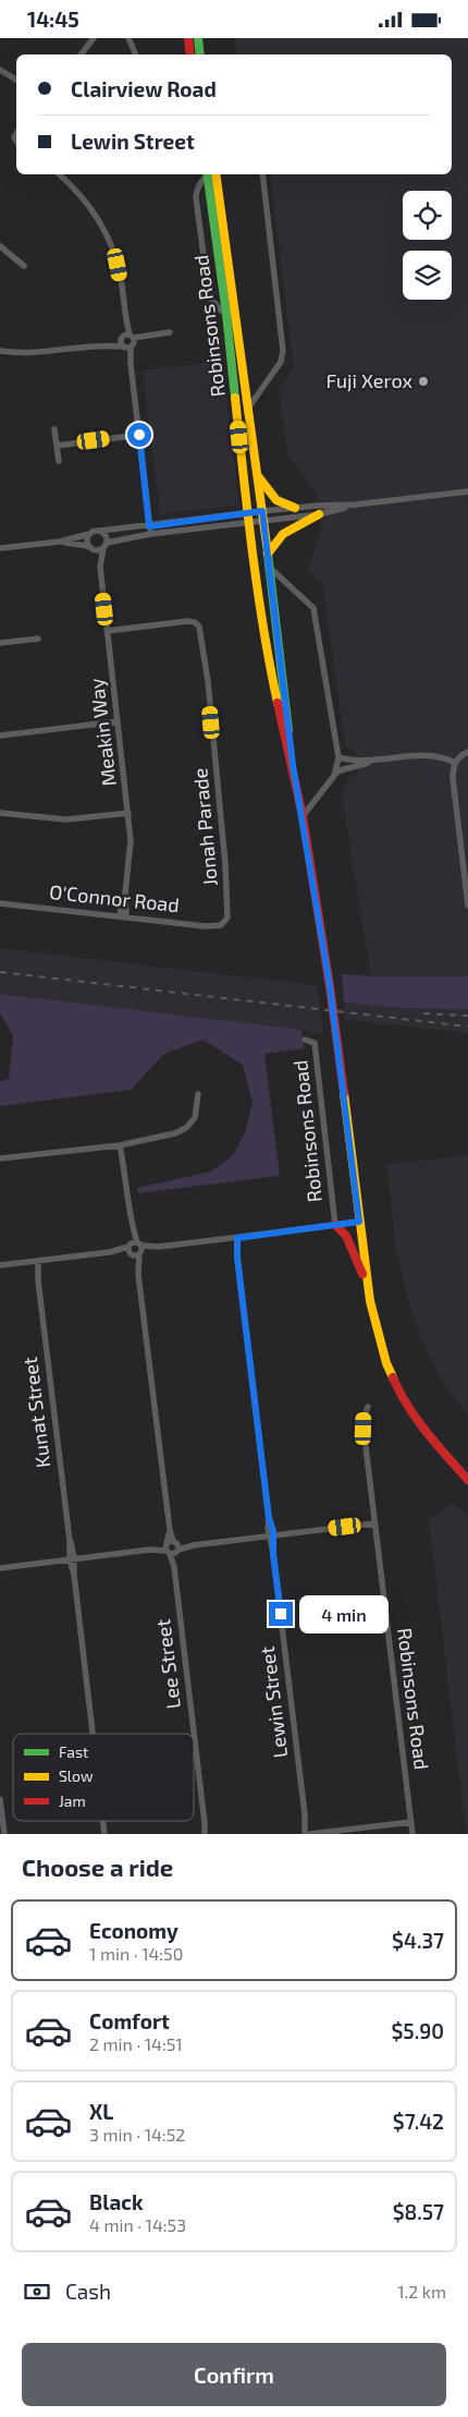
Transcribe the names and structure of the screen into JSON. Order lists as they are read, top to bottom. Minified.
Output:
{"streets":{"main road":["Robinsons Road"],"street":["Meakin Way","Jonah Parade","O'Connor Road","Kunat Street","Lee Street","Lewin Street"]},"crossings":[["Meakin Way","Jonah Parade"],["Meakin Way","O'Connor Road"],["Jonah Parade","O'Connor Road"]],"places":["Fuji Xerox"],"legend":["Fast","Slow","Jam"],"page":{"status":"14:45","banner":["Clairview Road","Lewin Street"],"bubble":"4 min","heading":"Choose a ride","list":[{"name":"Economy","note":"1 min · 14:50","value":"$4.37"},{"name":"Comfort","note":"2 min · 14:51","value":"$5.90"},{"name":"XL","note":"3 min · 14:52","value":"$7.42"},{"name":"Black","note":"4 min · 14:53","value":"$8.57"}],"pay":["Cash","1.2 km"],"buttons":"Confirm"}}
